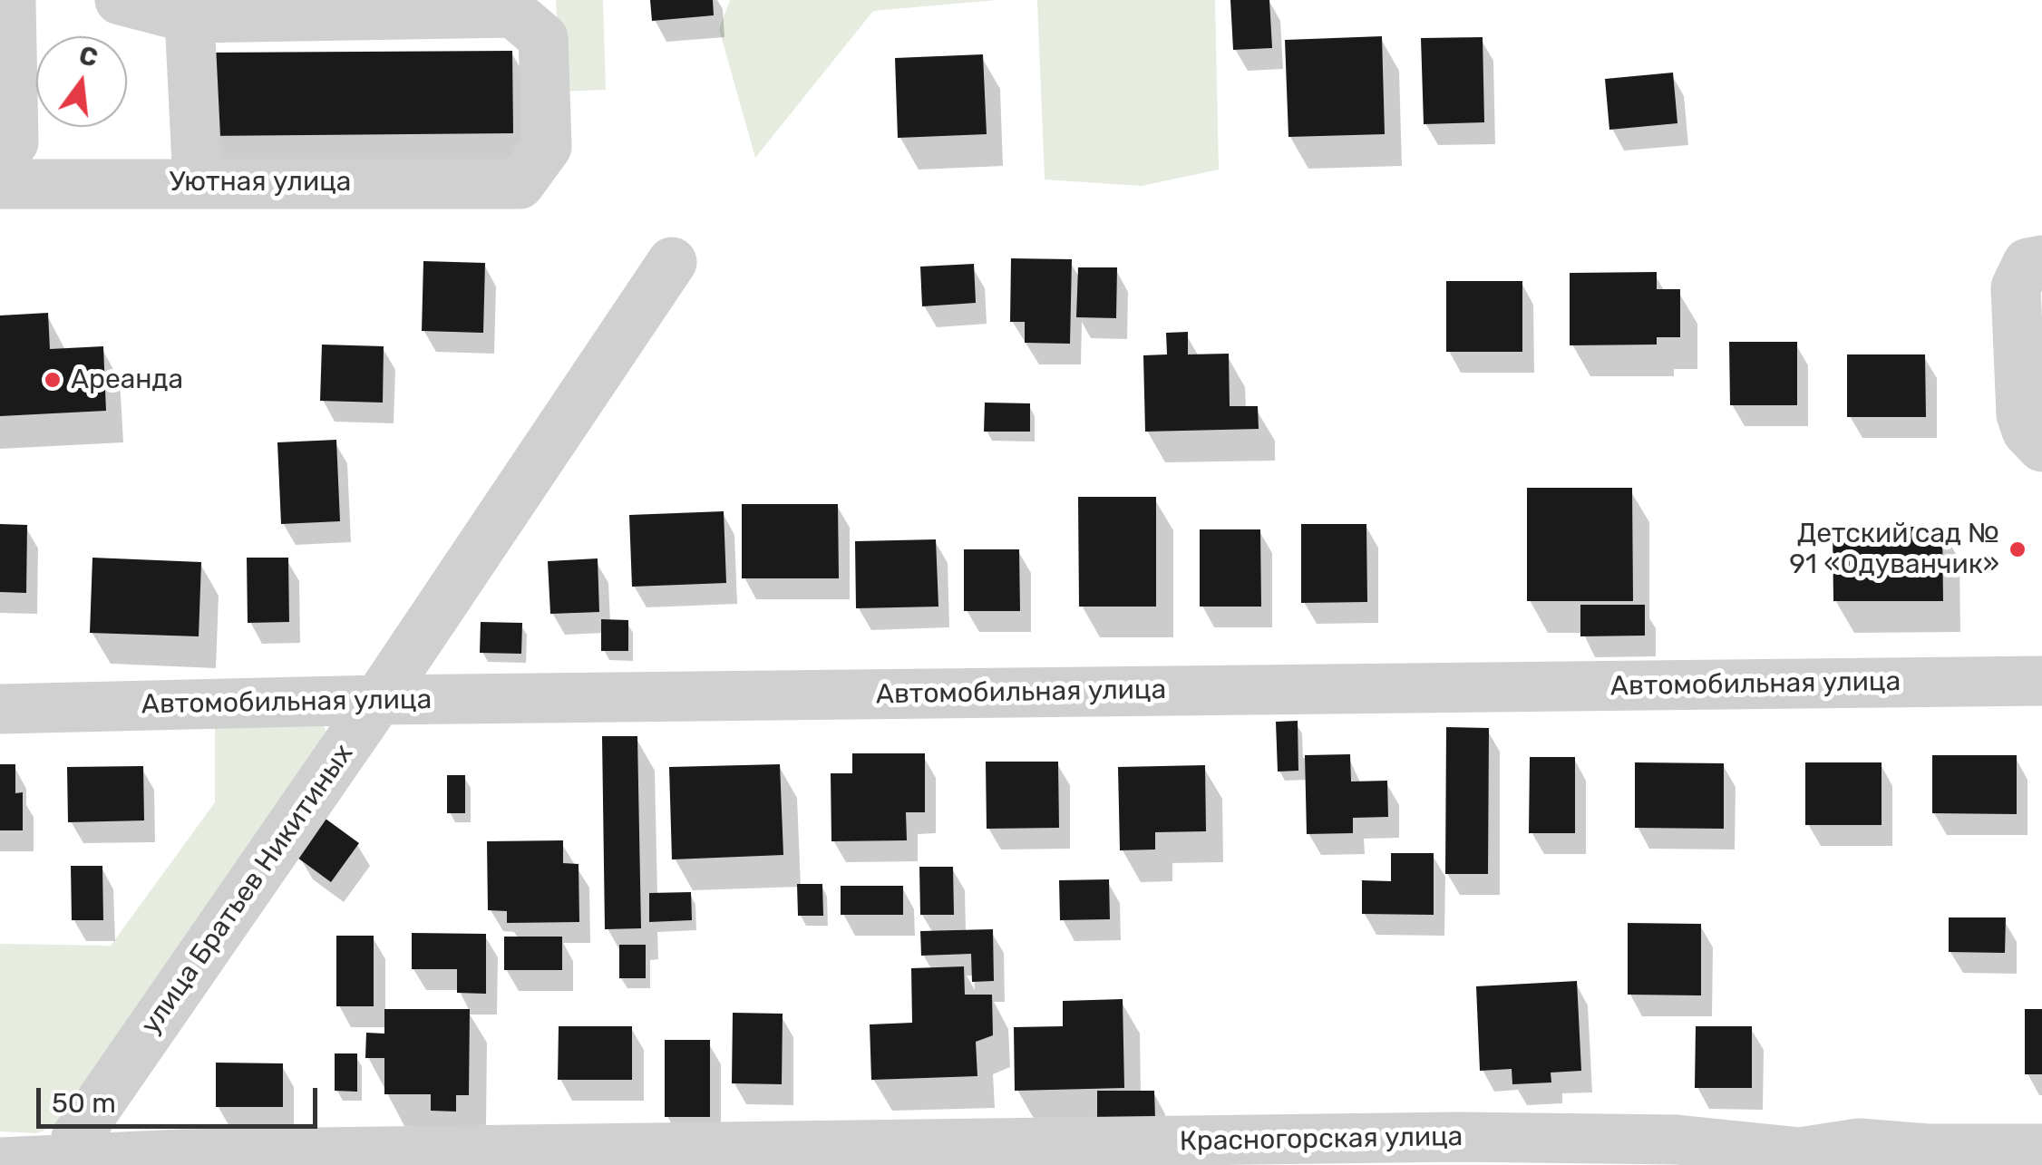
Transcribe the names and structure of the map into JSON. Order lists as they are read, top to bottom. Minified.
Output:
{"streets":{"street":["Уютная улица","Автомобильная улица","улица Братьев Никитиных","Красногорская улица"]},"crossings":[["Автомобильная улица","улица Братьев Никитиных"],["улица Братьев Никитиных","Красногорская улица"]],"places":["Ареанда","Детский сад № 91 «Одуванчик»"],"scale_bar":"50 m","north":"top"}
